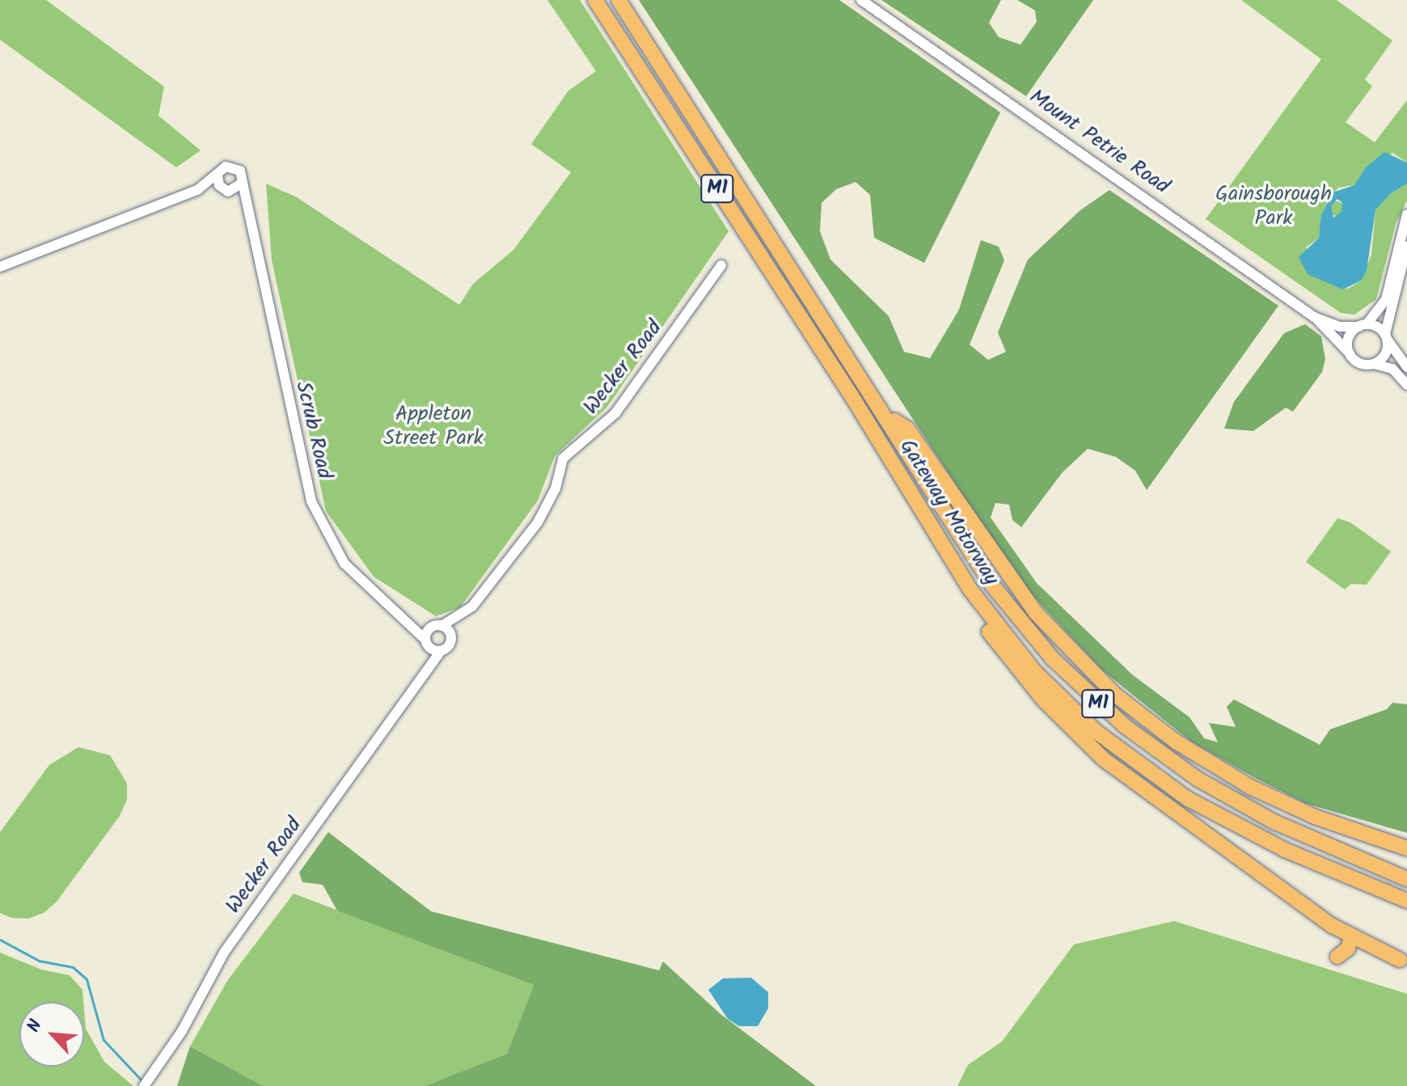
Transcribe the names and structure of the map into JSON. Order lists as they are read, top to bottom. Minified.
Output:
{"streets":{"highway":["M1","Gateway Motorway"],"street":["Mount Petrie Road","Wecker Road","Scrub Road"]},"crossings":[["Wecker Road","Scrub Road"]],"parks":["Gainsborough Park","Appleton Street Park"],"north":"top left"}
